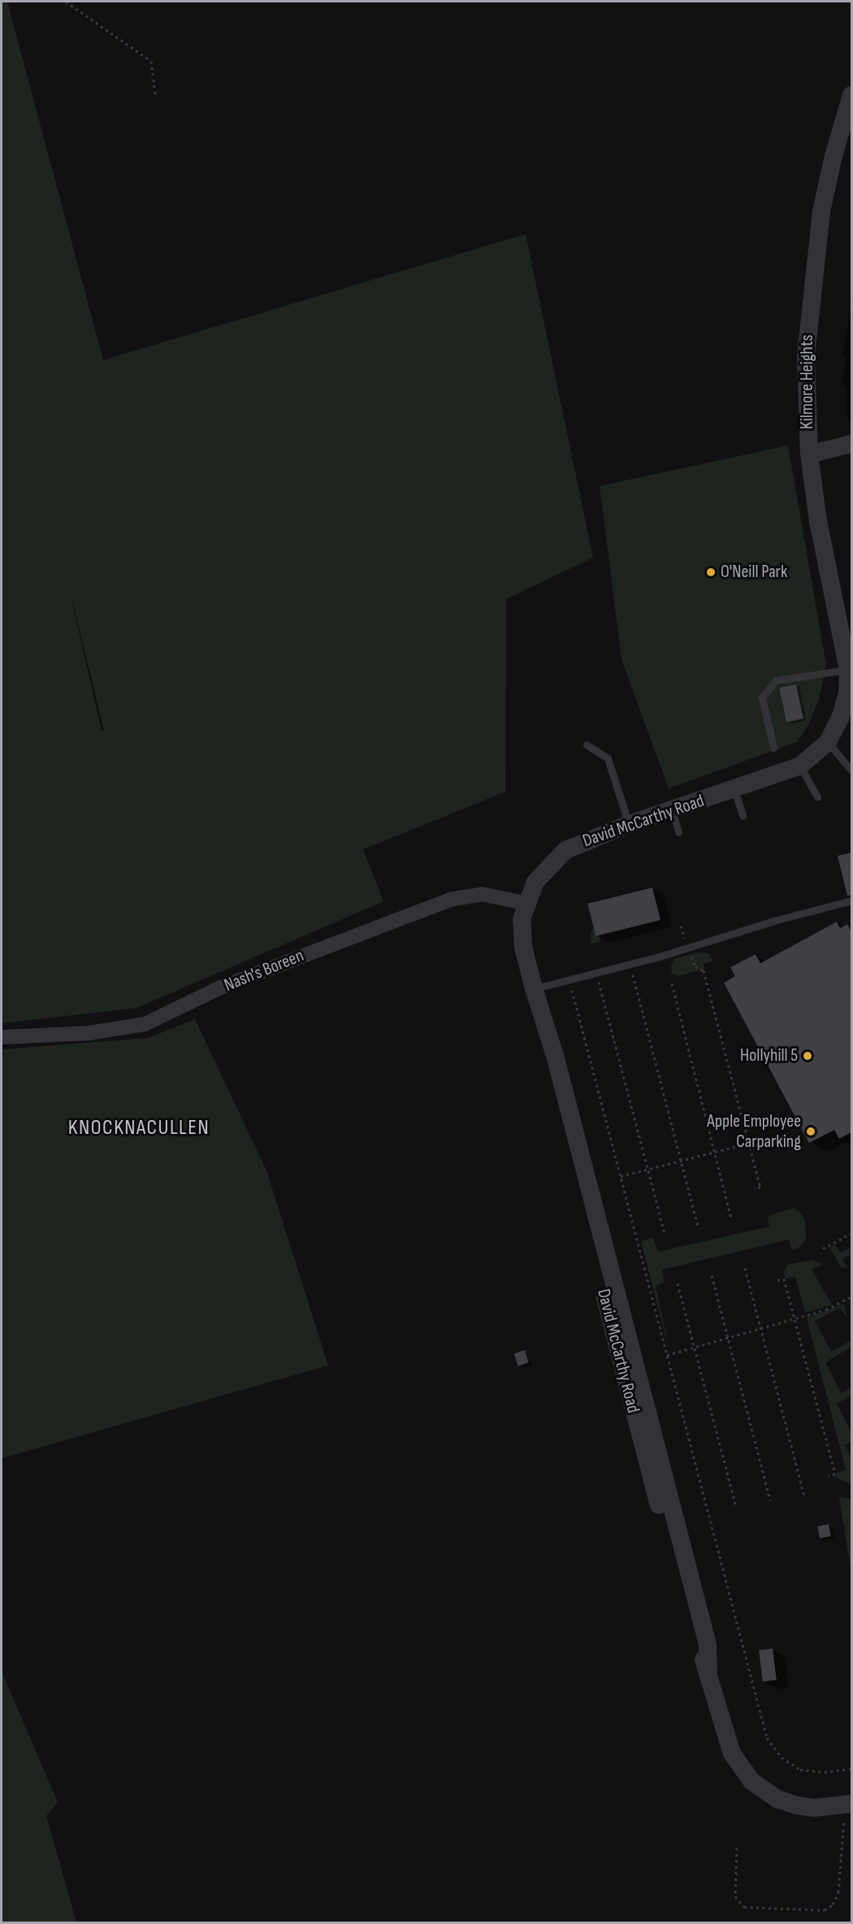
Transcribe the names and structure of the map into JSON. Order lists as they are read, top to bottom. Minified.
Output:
{"streets":{"street":["Kilmore Heights","David McCarthy Road","Nash's Boreen"]},"crossings":[["Kilmore Heights","David McCarthy Road"],["David McCarthy Road","Nash's Boreen"]],"districts":["KNOCKNACULLEN"],"places":["O'Neill Park","Hollyhill 5","Apple Employee Carparking"]}
